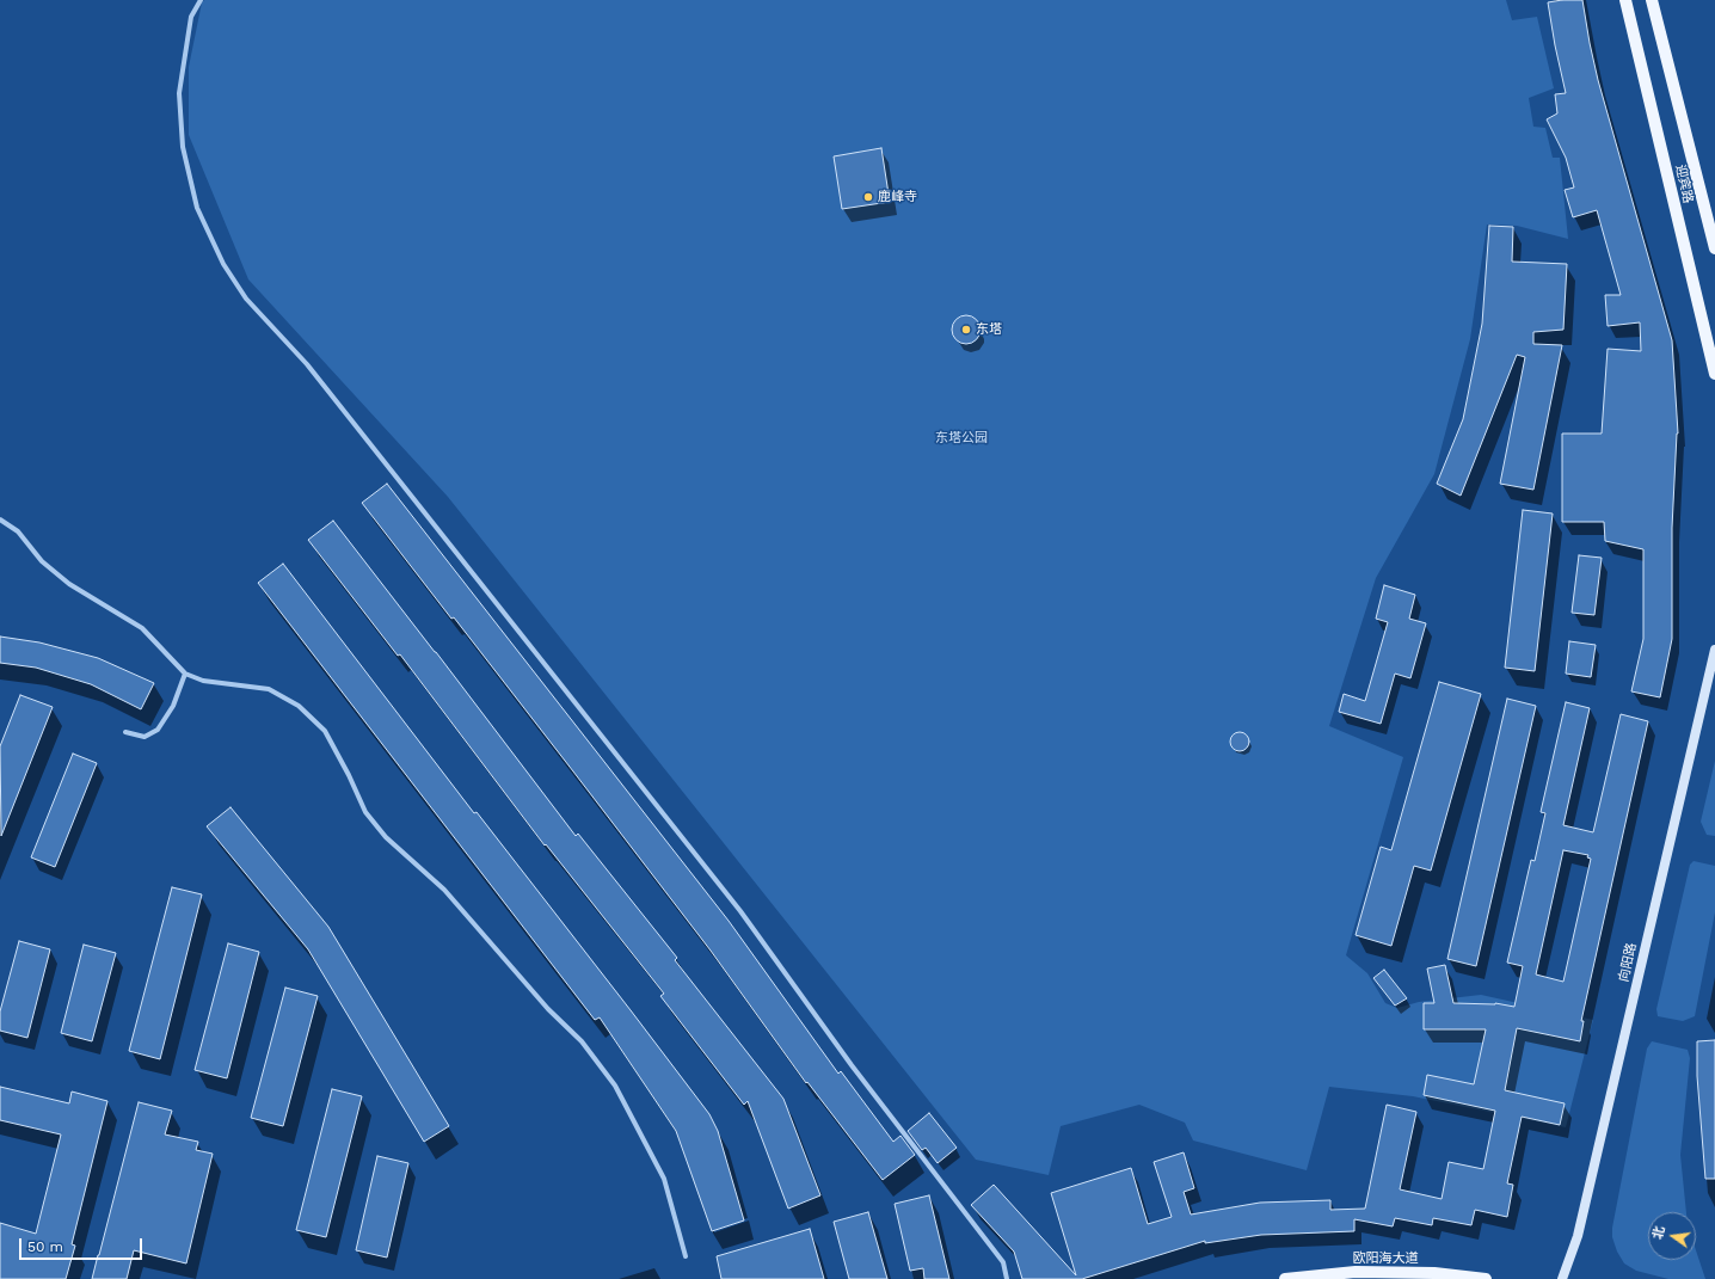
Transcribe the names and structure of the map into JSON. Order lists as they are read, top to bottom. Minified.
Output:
{"streets":{"main road":["迎宾路","向阳路","欧阳海大道"]},"parks":["东塔公园"],"places":["鹿峰寺","东塔"],"scale_bar":"50 m","north":"left"}
